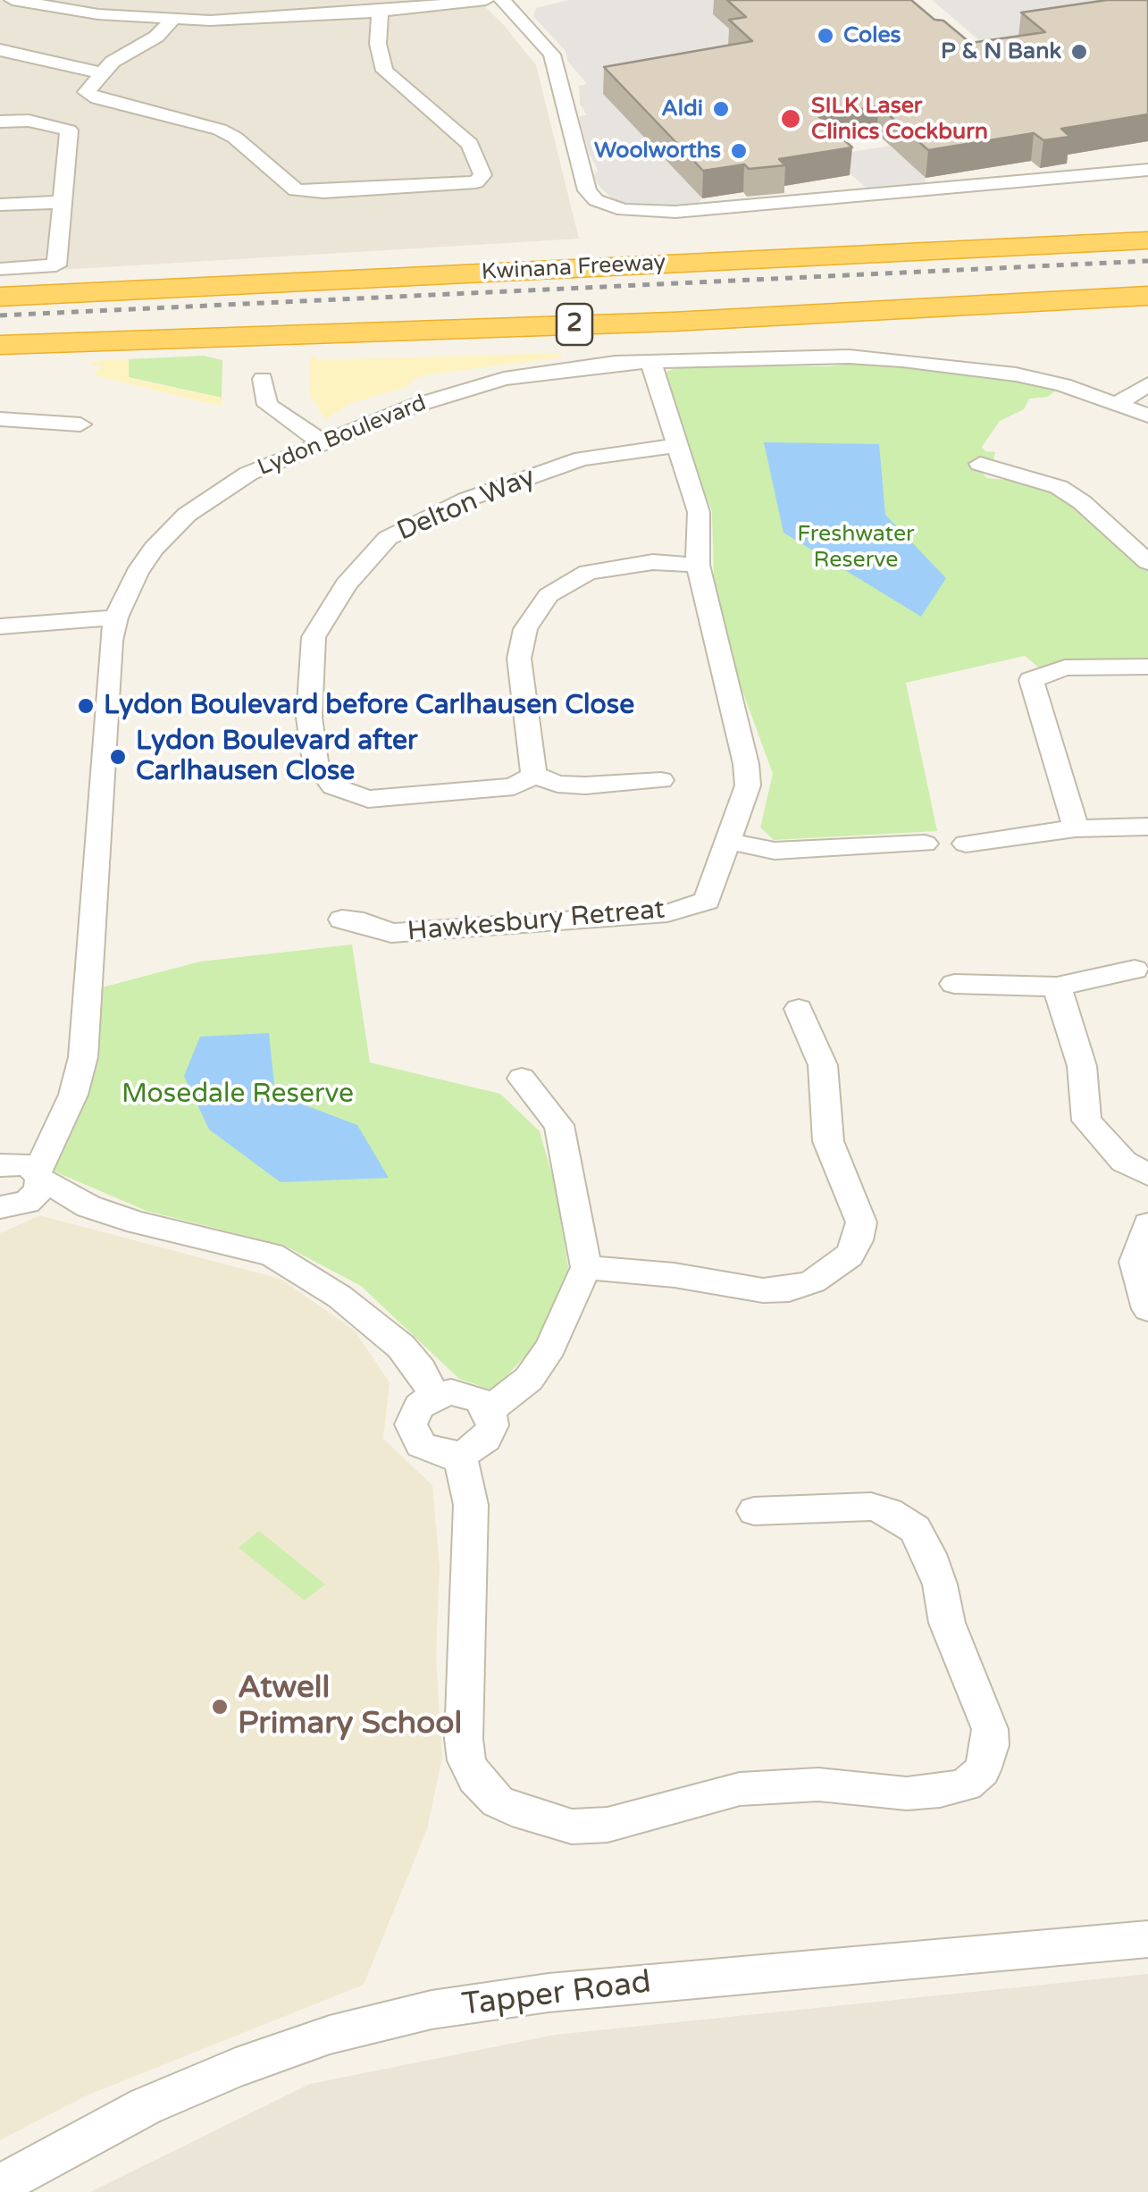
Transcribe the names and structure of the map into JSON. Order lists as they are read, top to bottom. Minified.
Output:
{"streets":{"highway":["Kwinana Freeway","2"],"street":["Lydon Boulevard","Delton Way","Hawkesbury Retreat","Tapper Road"]},"crossings":[["Lydon Boulevard","Hawkesbury Retreat"],["Delton Way","Hawkesbury Retreat"]],"parks":["Freshwater Reserve","Mosedale Reserve"],"places":["Coles","P & N Bank","Aldi","SILK Laser Clinics Cockburn","Woolworths","Lydon Boulevard before Carlhausen Close","Lydon Boulevard after Carlhausen Close","Atwell Primary School"]}
